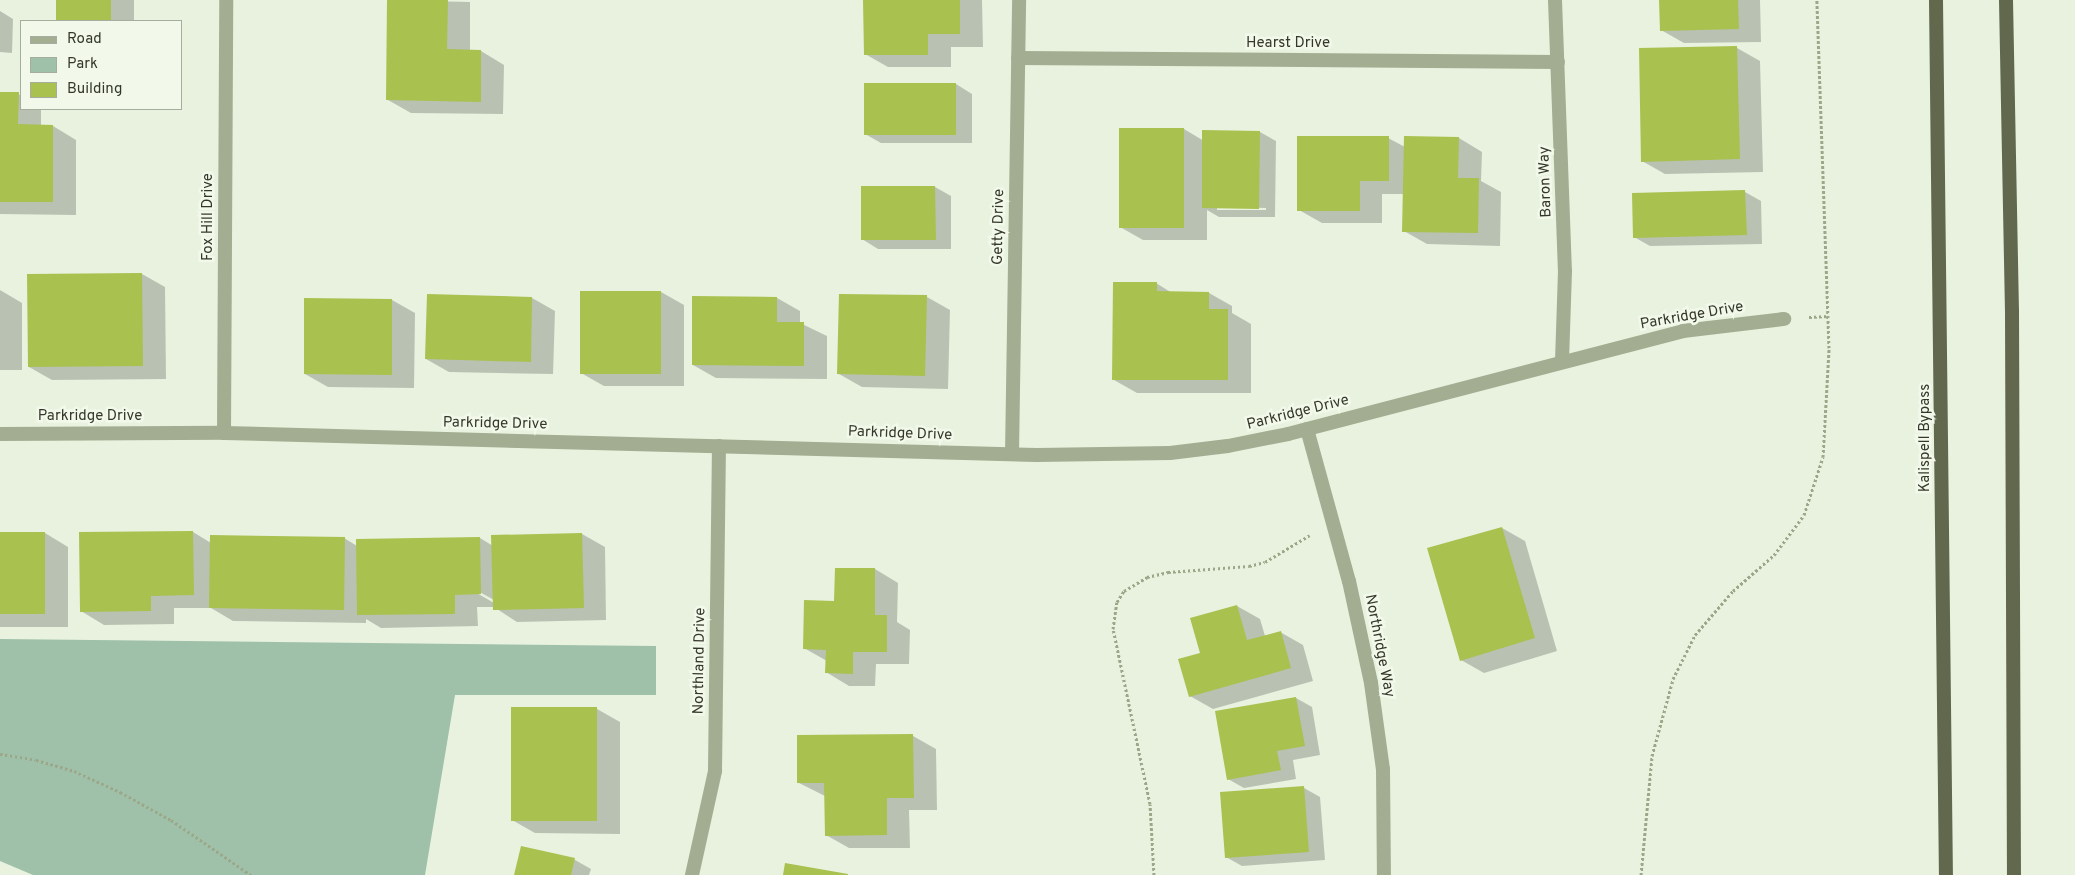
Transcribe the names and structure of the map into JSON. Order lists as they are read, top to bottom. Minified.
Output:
{"streets":{"highway":["Kalispell Bypass"],"street":["Hearst Drive","Baron Way","Fox Hill Drive","Getty Drive","Parkridge Drive","Northridge Way","Northland Drive"]},"crossings":[["Hearst Drive","Baron Way"],["Hearst Drive","Getty Drive"],["Baron Way","Parkridge Drive"],["Fox Hill Drive","Parkridge Drive"],["Getty Drive","Parkridge Drive"],["Parkridge Drive","Northridge Way"],["Parkridge Drive","Northland Drive"]],"legend":["Road","Park","Building"]}
